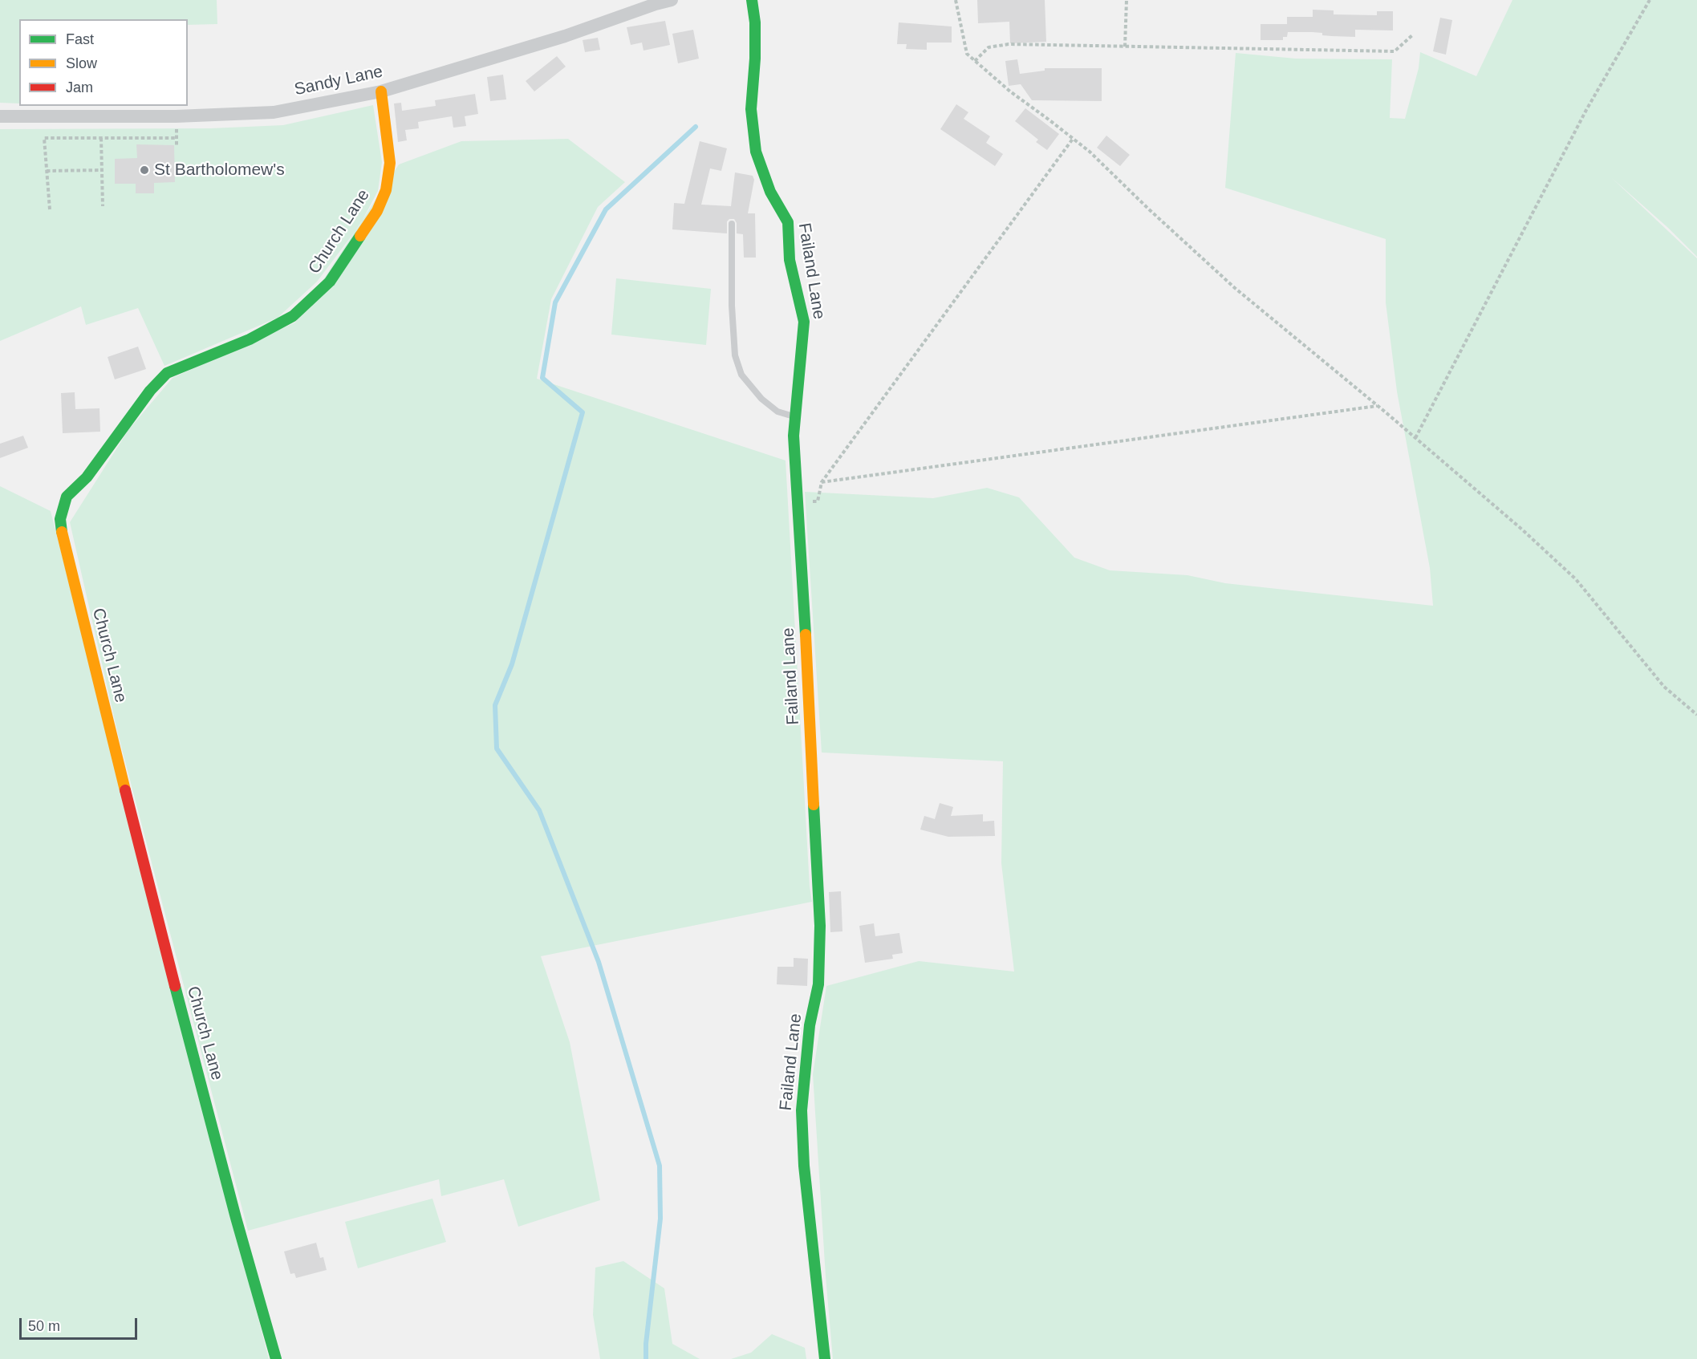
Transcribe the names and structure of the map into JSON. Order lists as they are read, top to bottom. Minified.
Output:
{"streets":{"street":["Sandy Lane","Church Lane","Failand Lane"]},"crossings":[["Sandy Lane","Church Lane"]],"places":["St Bartholomew's"],"legend":["Fast","Slow","Jam"],"scale_bar":"50 m"}
